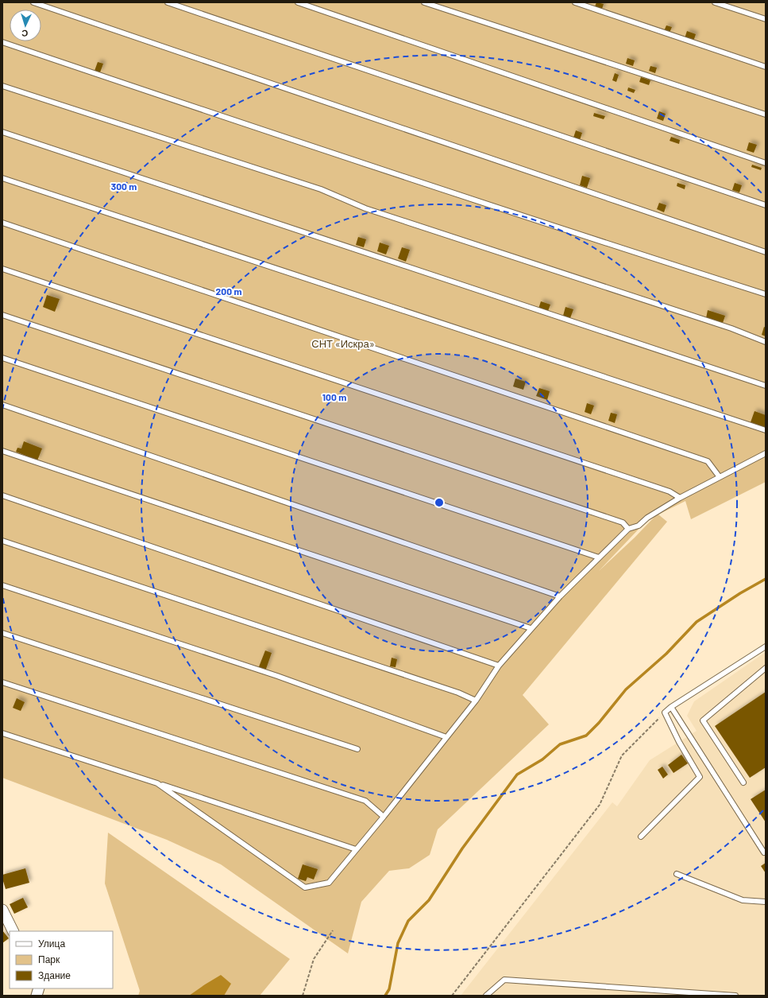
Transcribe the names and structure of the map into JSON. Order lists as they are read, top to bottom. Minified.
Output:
{"parks":["СНТ «Искра»"],"legend":["Улица","Парк","Здание"],"north":"bottom","rings":["300 m","200 m","100 m"]}
